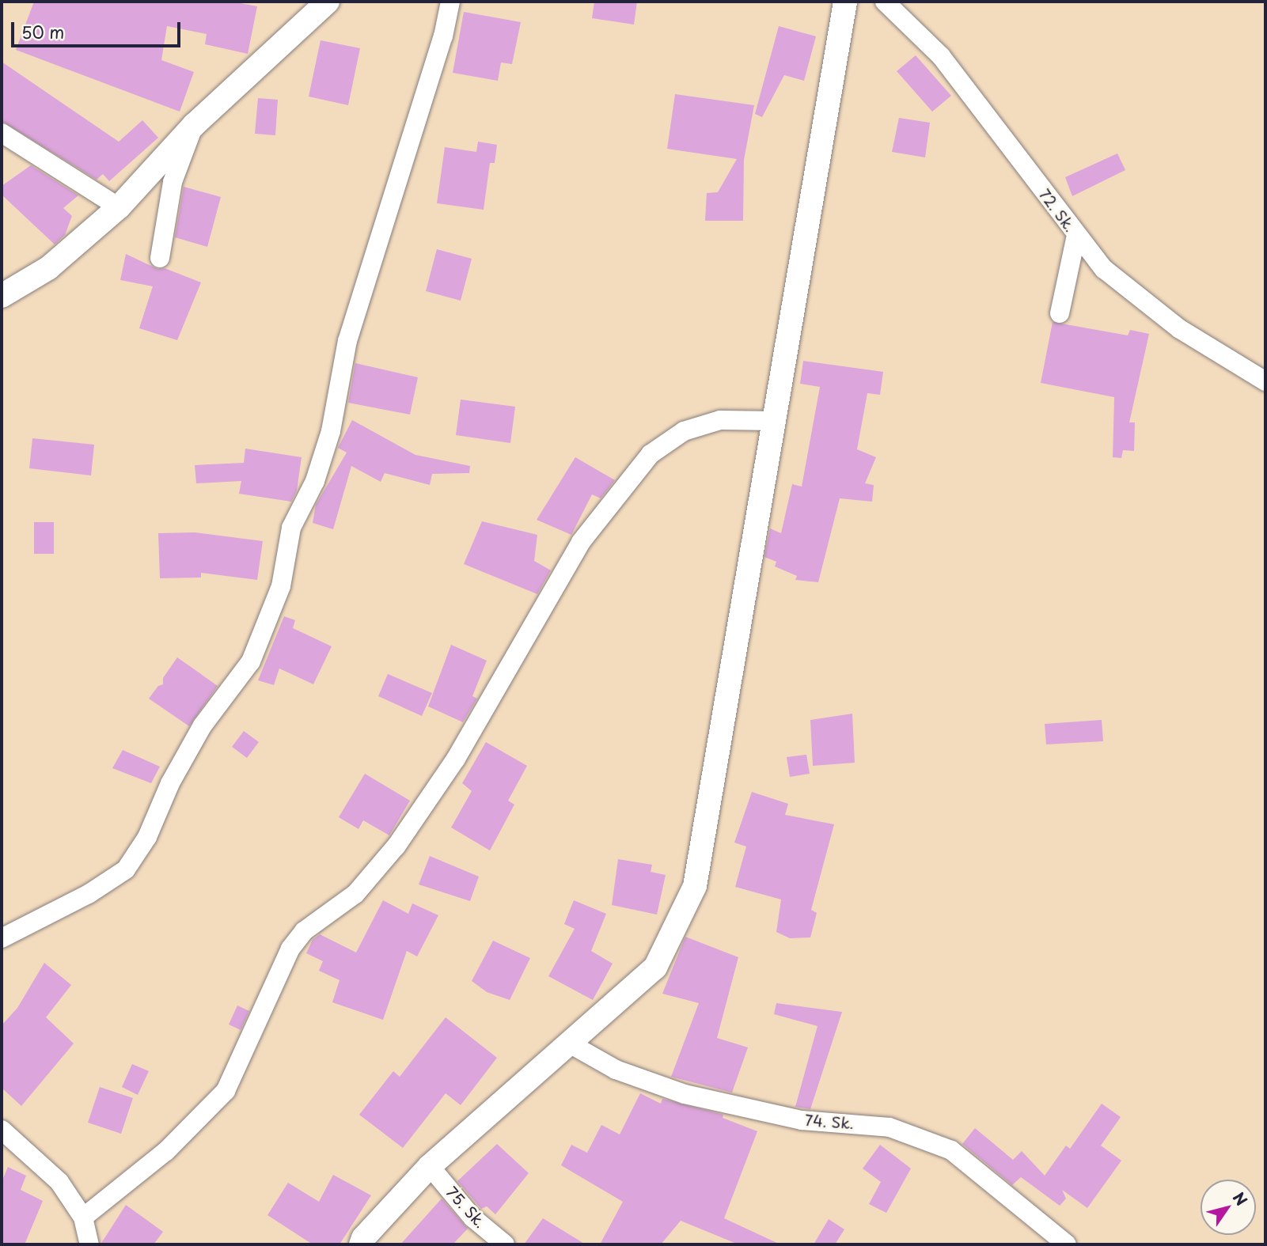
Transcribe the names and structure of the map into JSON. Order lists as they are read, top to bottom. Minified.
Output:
{"streets":{"street":["72. Sk.","74. Sk.","75. Sk."]},"scale_bar":"50 m","north":"top right"}
